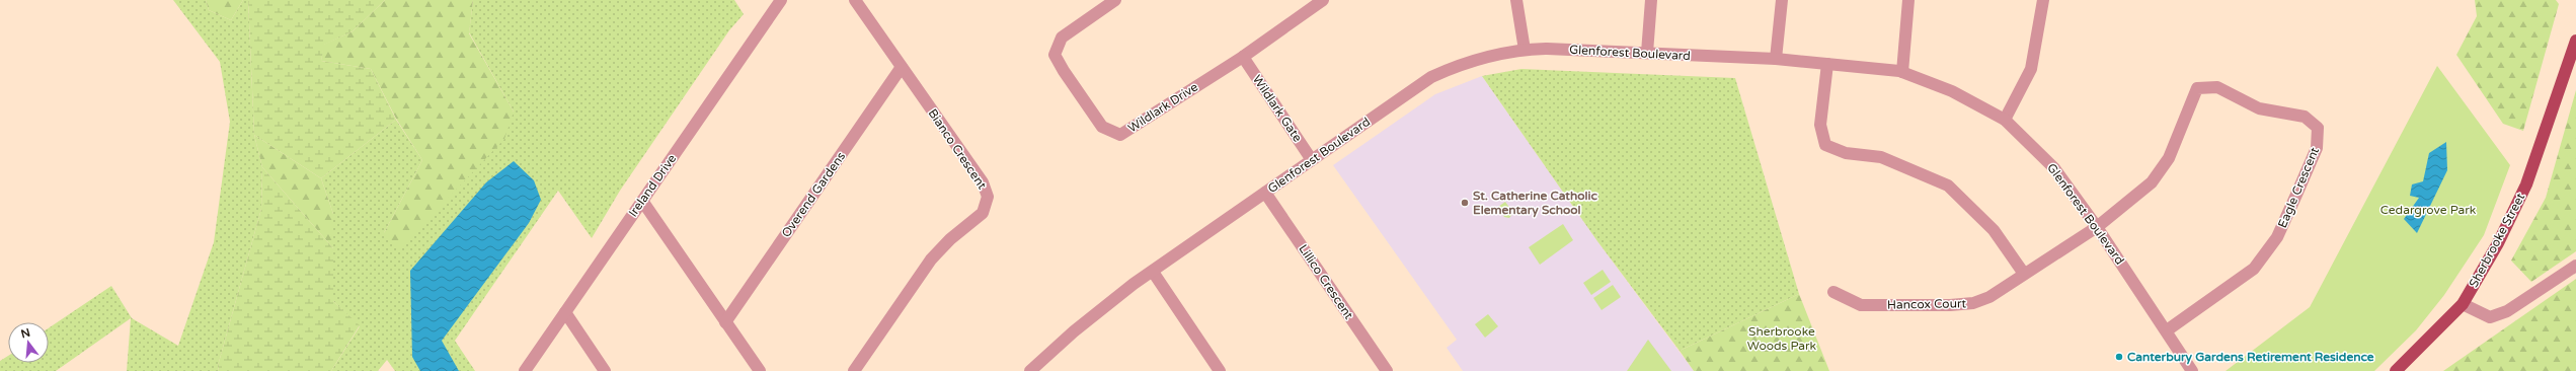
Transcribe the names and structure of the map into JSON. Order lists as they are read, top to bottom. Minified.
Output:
{"streets":{"main road":["Sherbrooke Street"],"street":["Glenforest Boulevard","Wildlark Drive","Wildlark Gate","Bianco Crescent","Ireland Drive","Eagle Crescent","Overend Gardens","Lillico Crescent","Hancox Court"]},"crossings":[["Glenforest Boulevard","Wildlark Gate"],["Glenforest Boulevard","Eagle Crescent"],["Glenforest Boulevard","Lillico Crescent"],["Glenforest Boulevard","Hancox Court"],["Wildlark Drive","Wildlark Gate"],["Bianco Crescent","Overend Gardens"],["Eagle Crescent","Hancox Court"]],"parks":["Cedargrove Park","Sherbrooke Woods Park"],"places":["St. Catherine Catholic Elementary School","Canterbury Gardens Retirement Residence"],"north":"top"}
